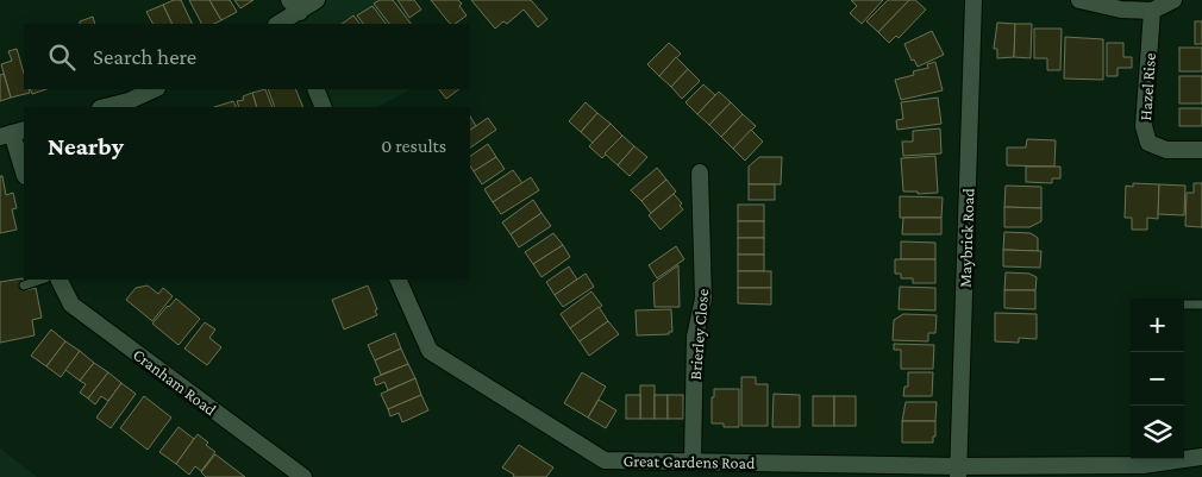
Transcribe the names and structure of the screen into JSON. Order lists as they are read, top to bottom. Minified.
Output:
{"streets":{"street":["Hazel Rise","Maybrick Road","Brierley Close","Cranham Road","Great Gardens Road"]},"crossings":[["Maybrick Road","Great Gardens Road"],["Brierley Close","Great Gardens Road"]],"page":{"search":"Search here","heading":["Nearby","0 results"],"map_buttons":["+","−"]}}
